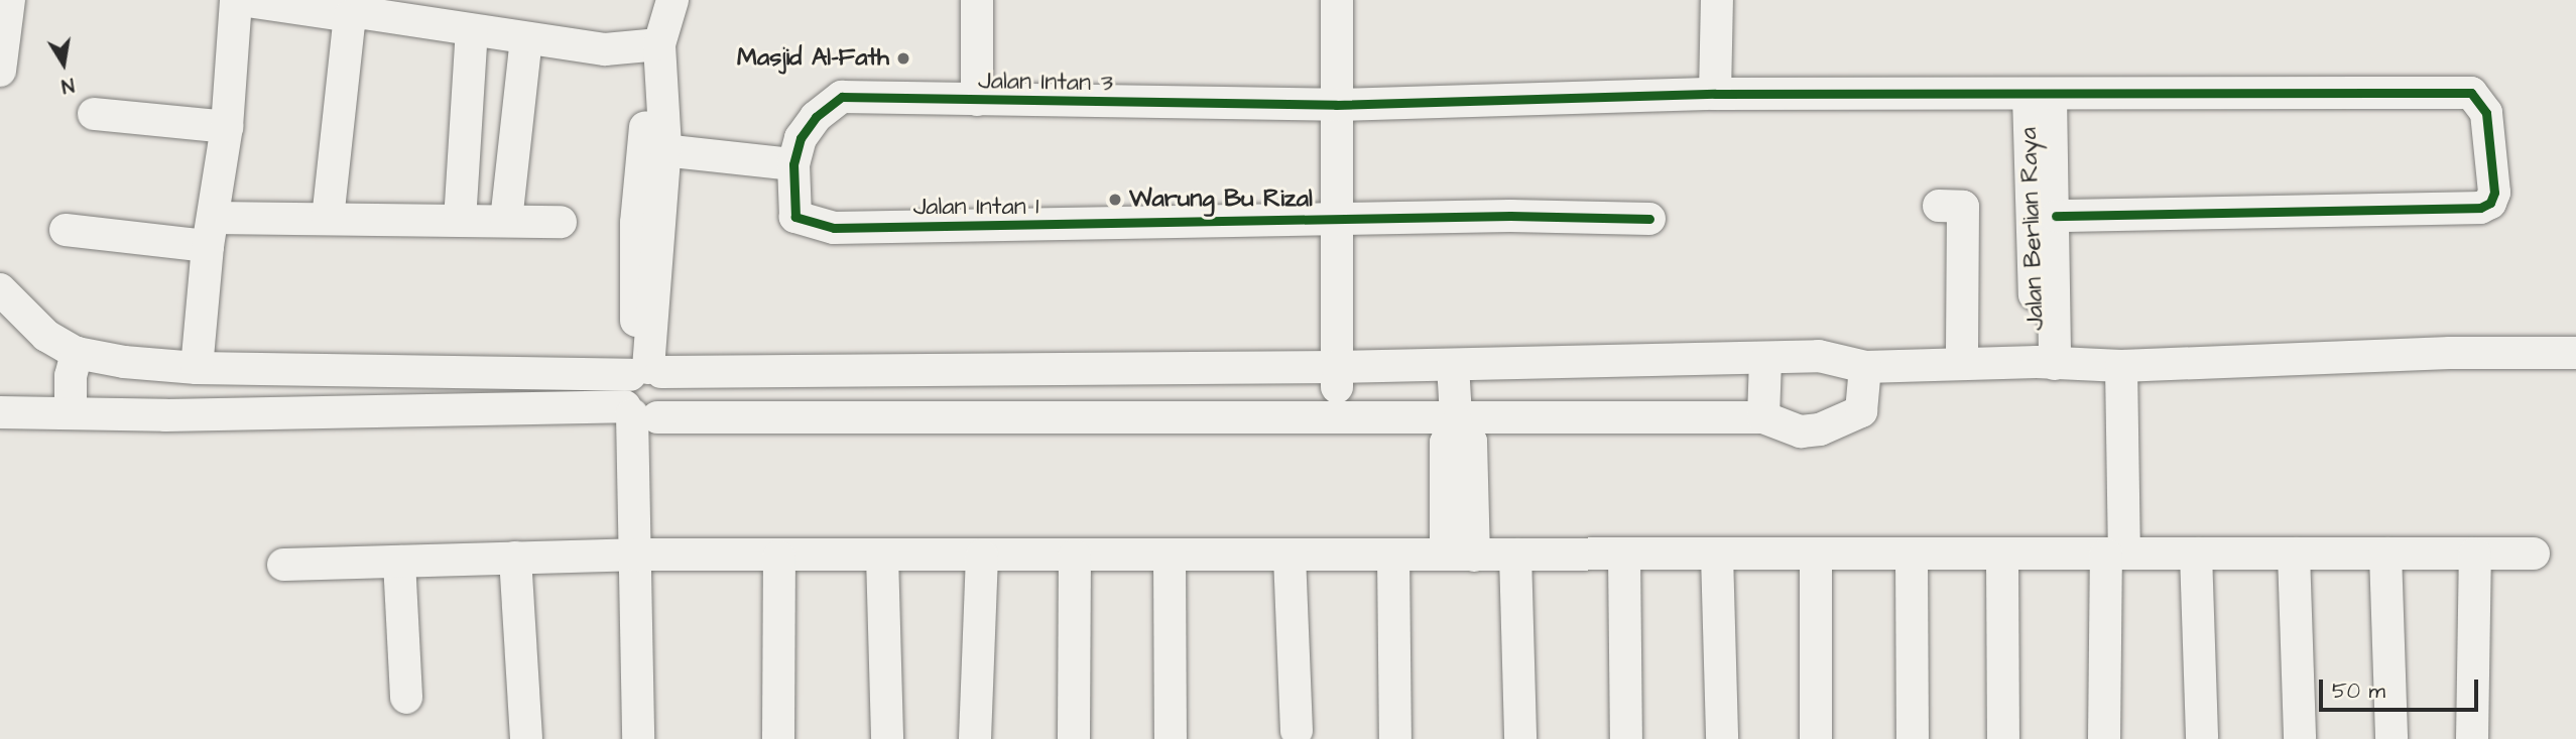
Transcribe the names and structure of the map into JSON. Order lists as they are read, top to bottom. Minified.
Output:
{"streets":{"street":["Jalan Intan 3","Jalan Intan 1","Jalan Berlian Raya"]},"crossings":[["Jalan Intan 3","Jalan Intan 1"],["Jalan Intan 3","Jalan Berlian Raya"]],"places":["Masjid Al-Fath","Warung Bu Rizal"],"scale_bar":"50 m","north":"bottom"}
